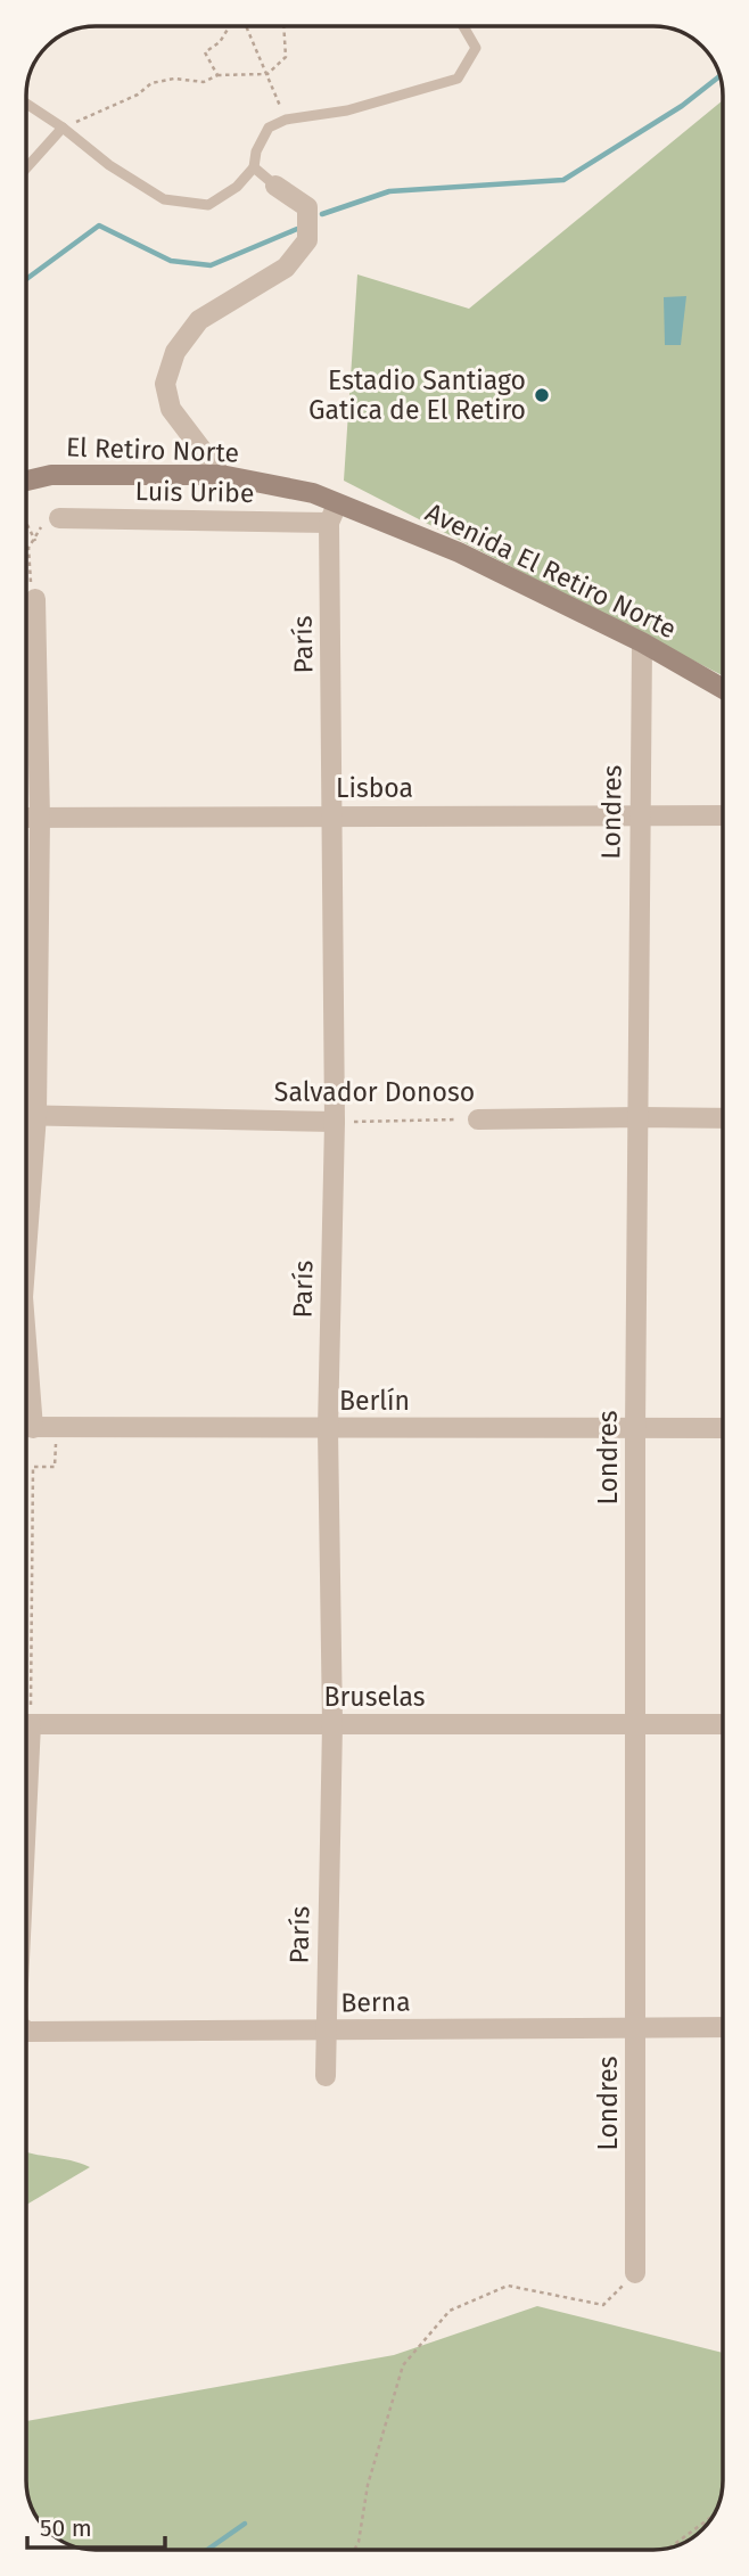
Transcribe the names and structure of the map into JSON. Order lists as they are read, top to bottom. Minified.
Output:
{"streets":{"street":["El Retiro Norte","Luis Uribe","Avenida El Retiro Norte","París","Lisboa","Londres","Salvador Donoso","Berlín","Bruselas","Berna"]},"crossings":[["El Retiro Norte","Luis Uribe"],["El Retiro Norte","Avenida El Retiro Norte"],["El Retiro Norte","París"],["Luis Uribe","Avenida El Retiro Norte"],["Luis Uribe","París"],["Avenida El Retiro Norte","París"],["Avenida El Retiro Norte","Londres"],["París","Lisboa"],["París","Salvador Donoso"],["París","Berlín"],["París","Bruselas"],["París","Berna"],["Lisboa","Londres"],["Londres","Salvador Donoso"],["Londres","Berlín"],["Londres","Bruselas"],["Londres","Berna"]],"places":["Estadio Santiago Gatica de El Retiro"],"scale_bar":"50 m"}
